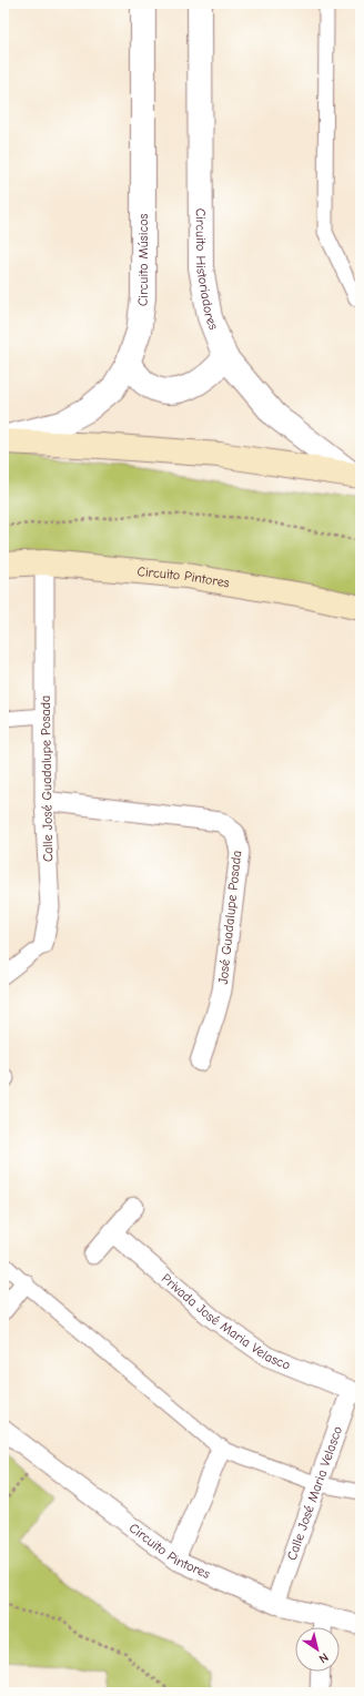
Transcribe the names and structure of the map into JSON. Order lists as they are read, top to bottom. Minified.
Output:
{"streets":{"main road":["Circuito Historiadores","Circuito Pintores"],"street":["Circuito Músicos","Calle José Guadalupe Posada","José Guadalupe Posada","Privada José Maria Velasco","Calle José Maria Velasco"]},"crossings":[["Circuito Músicos","Circuito Historiadores"],["Circuito Pintores","Calle José Guadalupe Posada"],["Circuito Pintores","Calle José Maria Velasco"],["Calle José Guadalupe Posada","José Guadalupe Posada"],["Privada José Maria Velasco","Calle José Maria Velasco"]],"north":"bottom right"}
